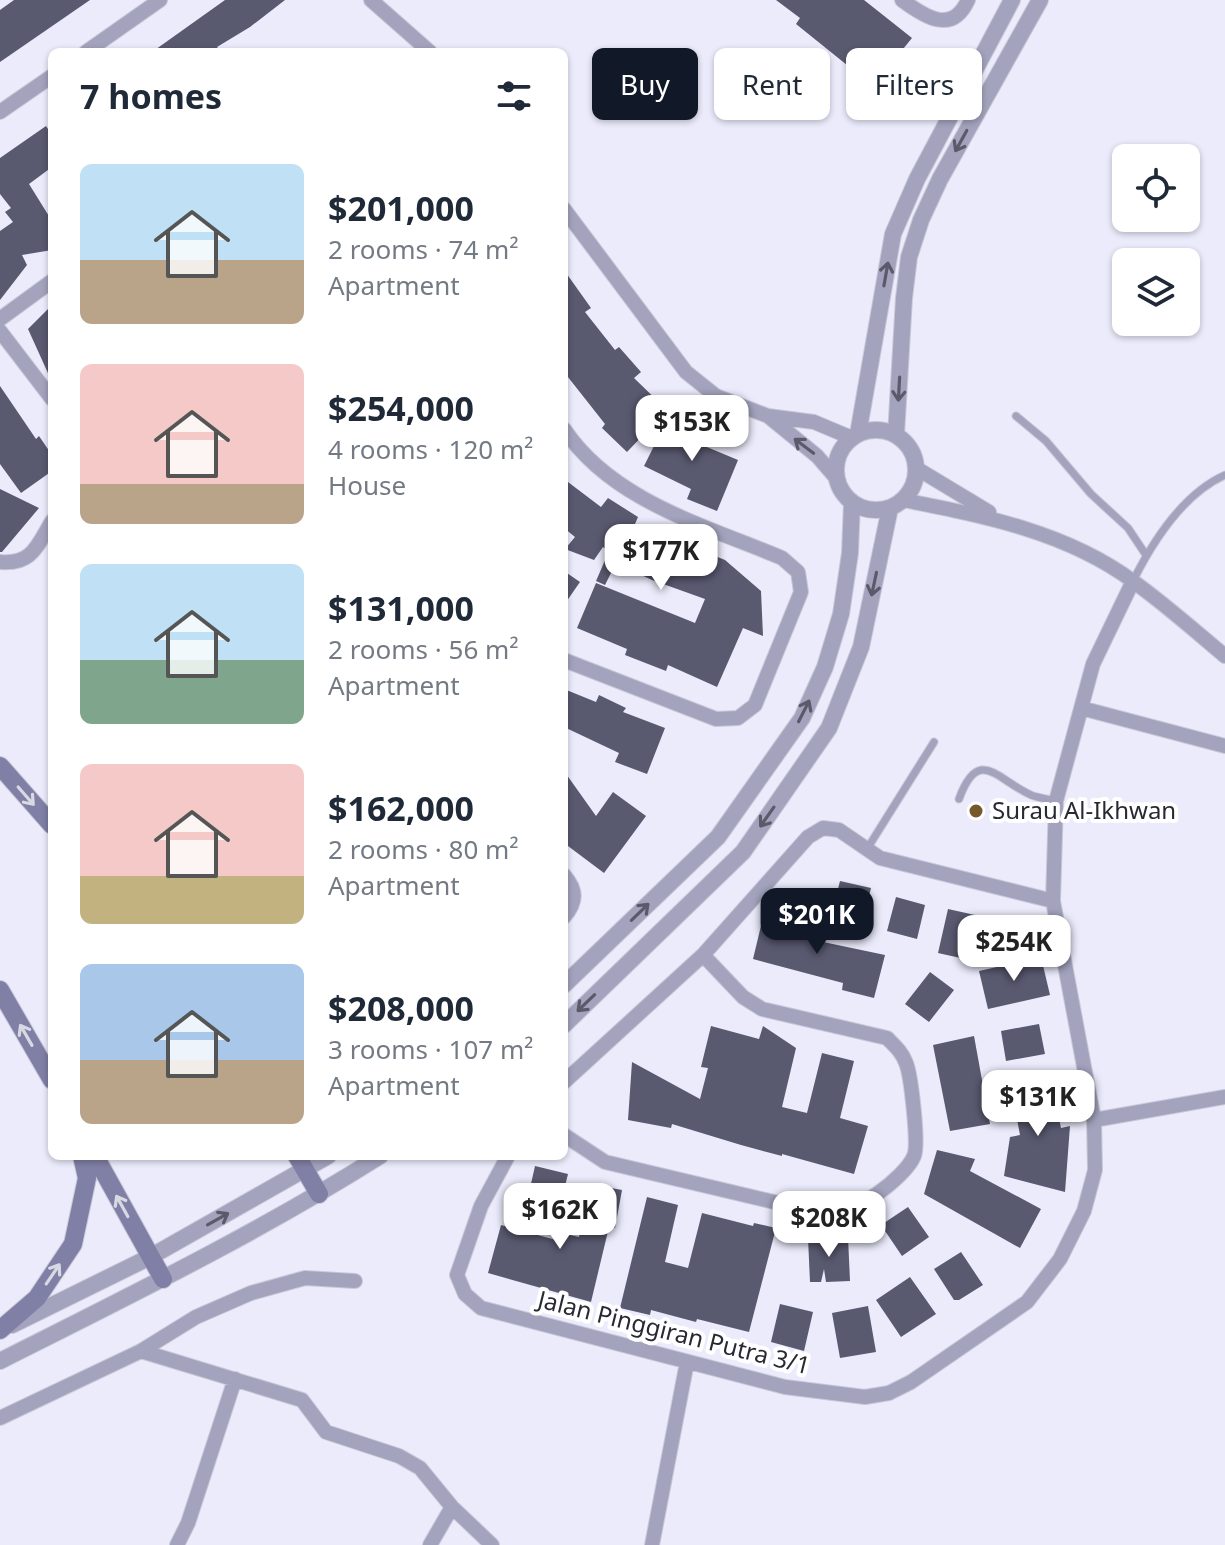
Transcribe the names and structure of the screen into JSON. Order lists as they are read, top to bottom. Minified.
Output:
{"streets":{"street":["Jalan Pinggiran Putra 3/1"]},"places":["Surau Al-Ikhwan"],"page":{"chip":["Buy","Rent","Filters"],"heading":"7 homes","list":[{"name":"$201,000","note":"2 rooms · 74 m² · Apartment"},{"name":"$254,000","note":"4 rooms · 120 m² · House"},{"name":"$131,000","note":"2 rooms · 56 m² · Apartment"},{"name":"$162,000","note":"2 rooms · 80 m² · Apartment"},{"name":"$208,000","note":"3 rooms · 107 m² · Apartment"}],"price":["$153K","$177K","$201K","$254K","$131K","$162K","$208K"]}}
